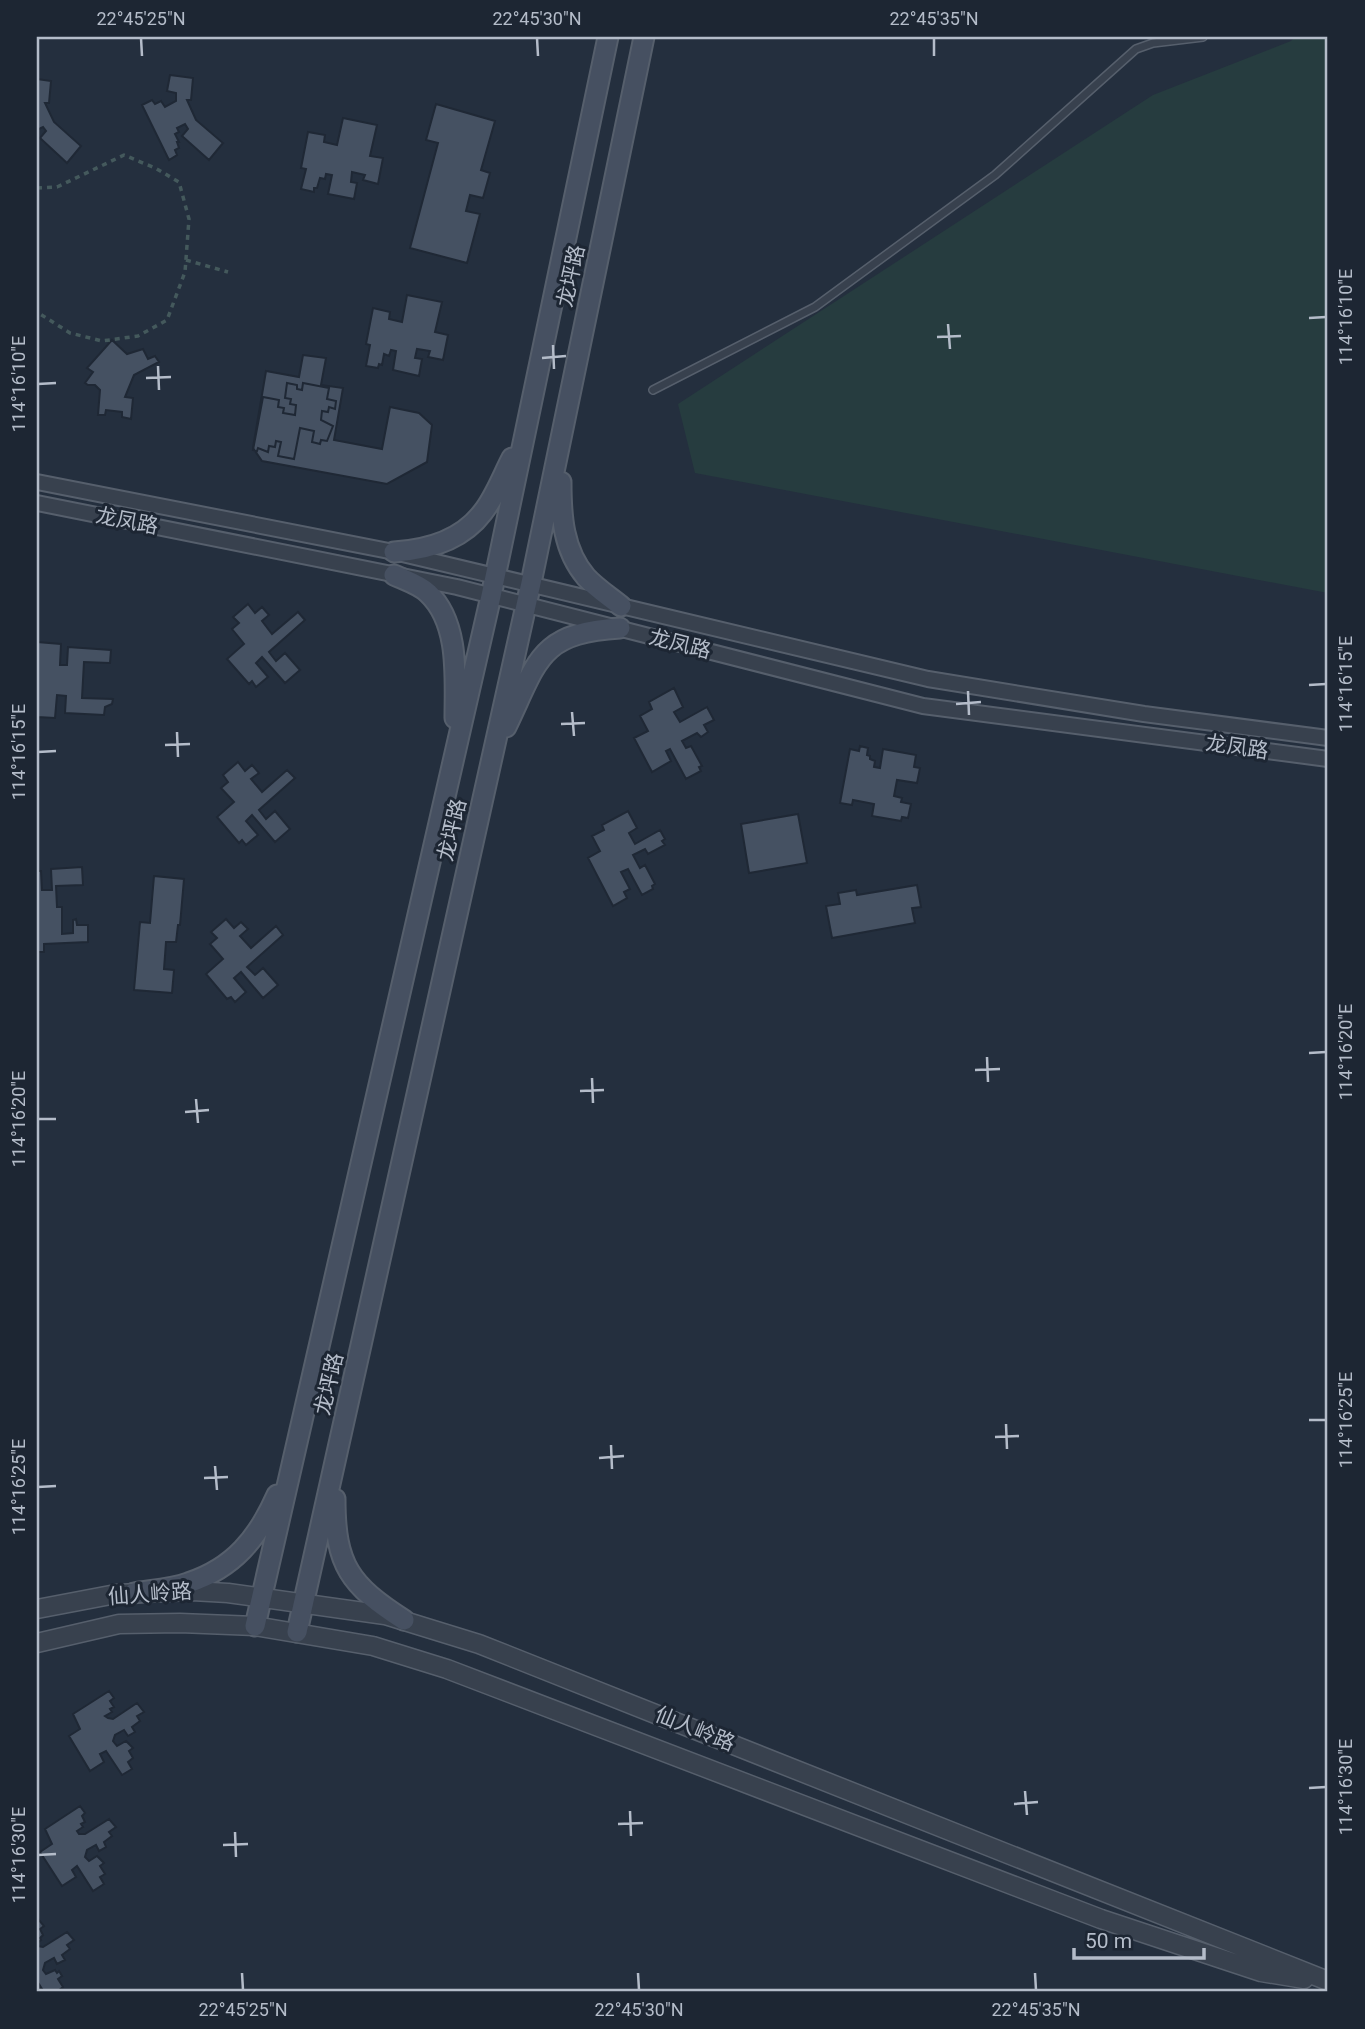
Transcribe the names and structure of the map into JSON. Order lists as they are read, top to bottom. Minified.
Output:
{"streets":{"main road":["龙坪路"],"street":["龙凤路","仙人岭路"]},"crossings":[["龙坪路","龙凤路"],["龙坪路","仙人岭路"]],"scale_bar":"50 m","coordinates":["22°45'25\"N","22°45'30\"N","22°45'35\"N","114°16'10\"E","114°16'15\"E","114°16'20\"E","114°16'25\"E","114°16'30\"E"]}
